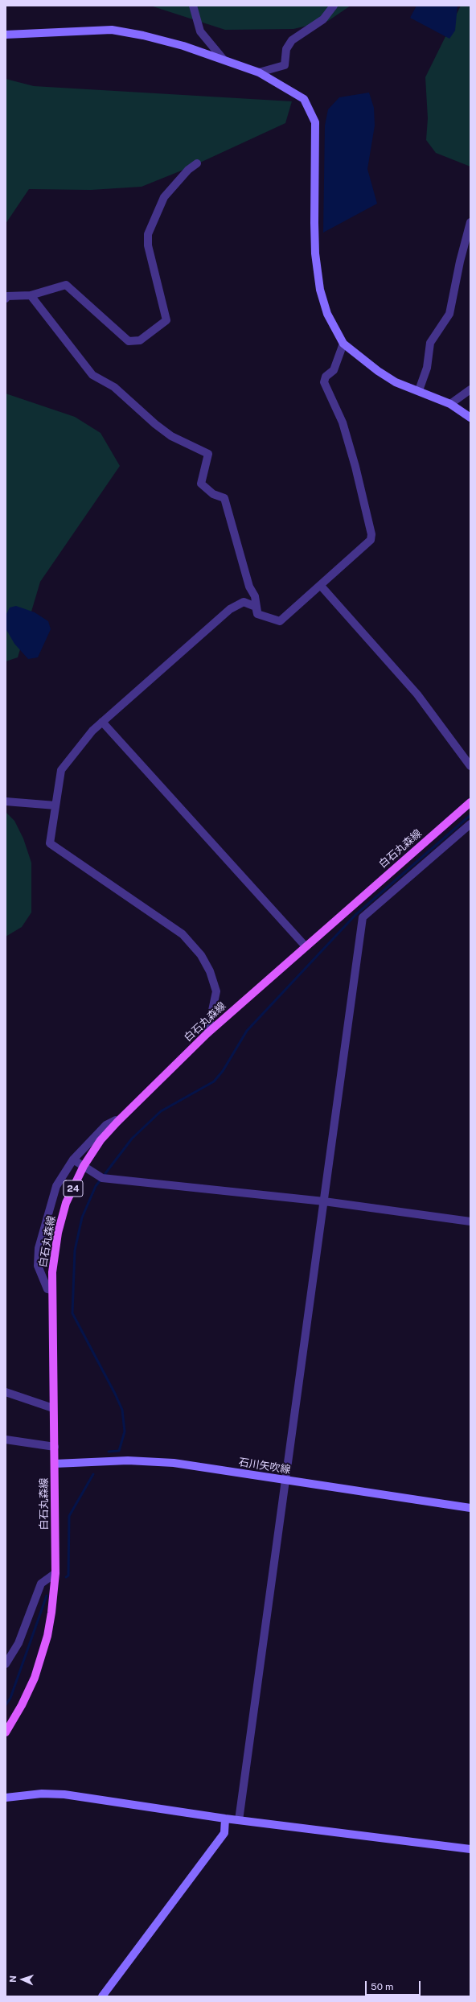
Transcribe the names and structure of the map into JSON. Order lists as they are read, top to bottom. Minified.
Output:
{"streets":{"main road":["白石丸森線","24"],"street":["石川矢吹線"]},"crossings":[["白石丸森線","石川矢吹線"]],"scale_bar":"50 m","north":"left"}
